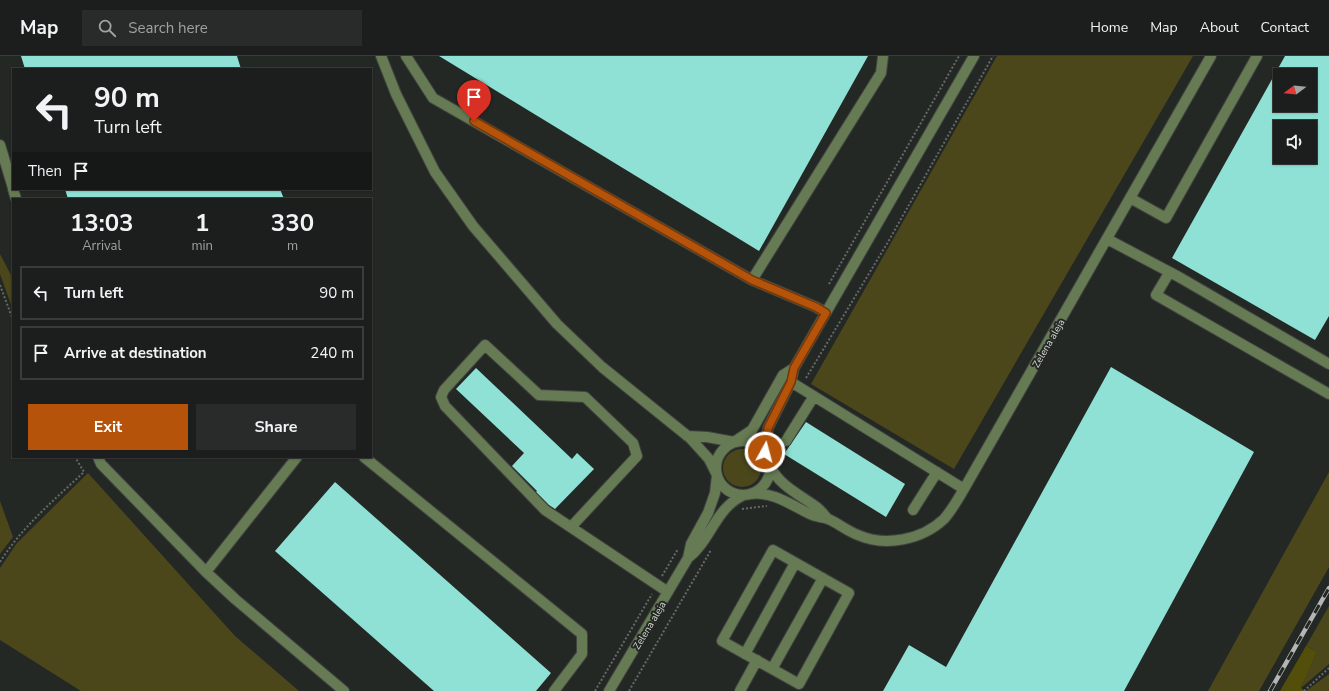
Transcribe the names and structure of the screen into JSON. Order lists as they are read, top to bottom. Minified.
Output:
{"streets":{"street":["Zelena aleja"]},"north":"left","page":{"header":"Map","search":"Search here","nav":["Home","Map","About","Contact"],"turn":["90 m","Turn left"],"then":"Then","eta":["13:03","Arrival","1","min","330","m"],"list":[{"name":"Turn left","value":"90 m"},{"name":"Arrive at destination","value":"240 m"}],"buttons":["Exit","Share"]}}
